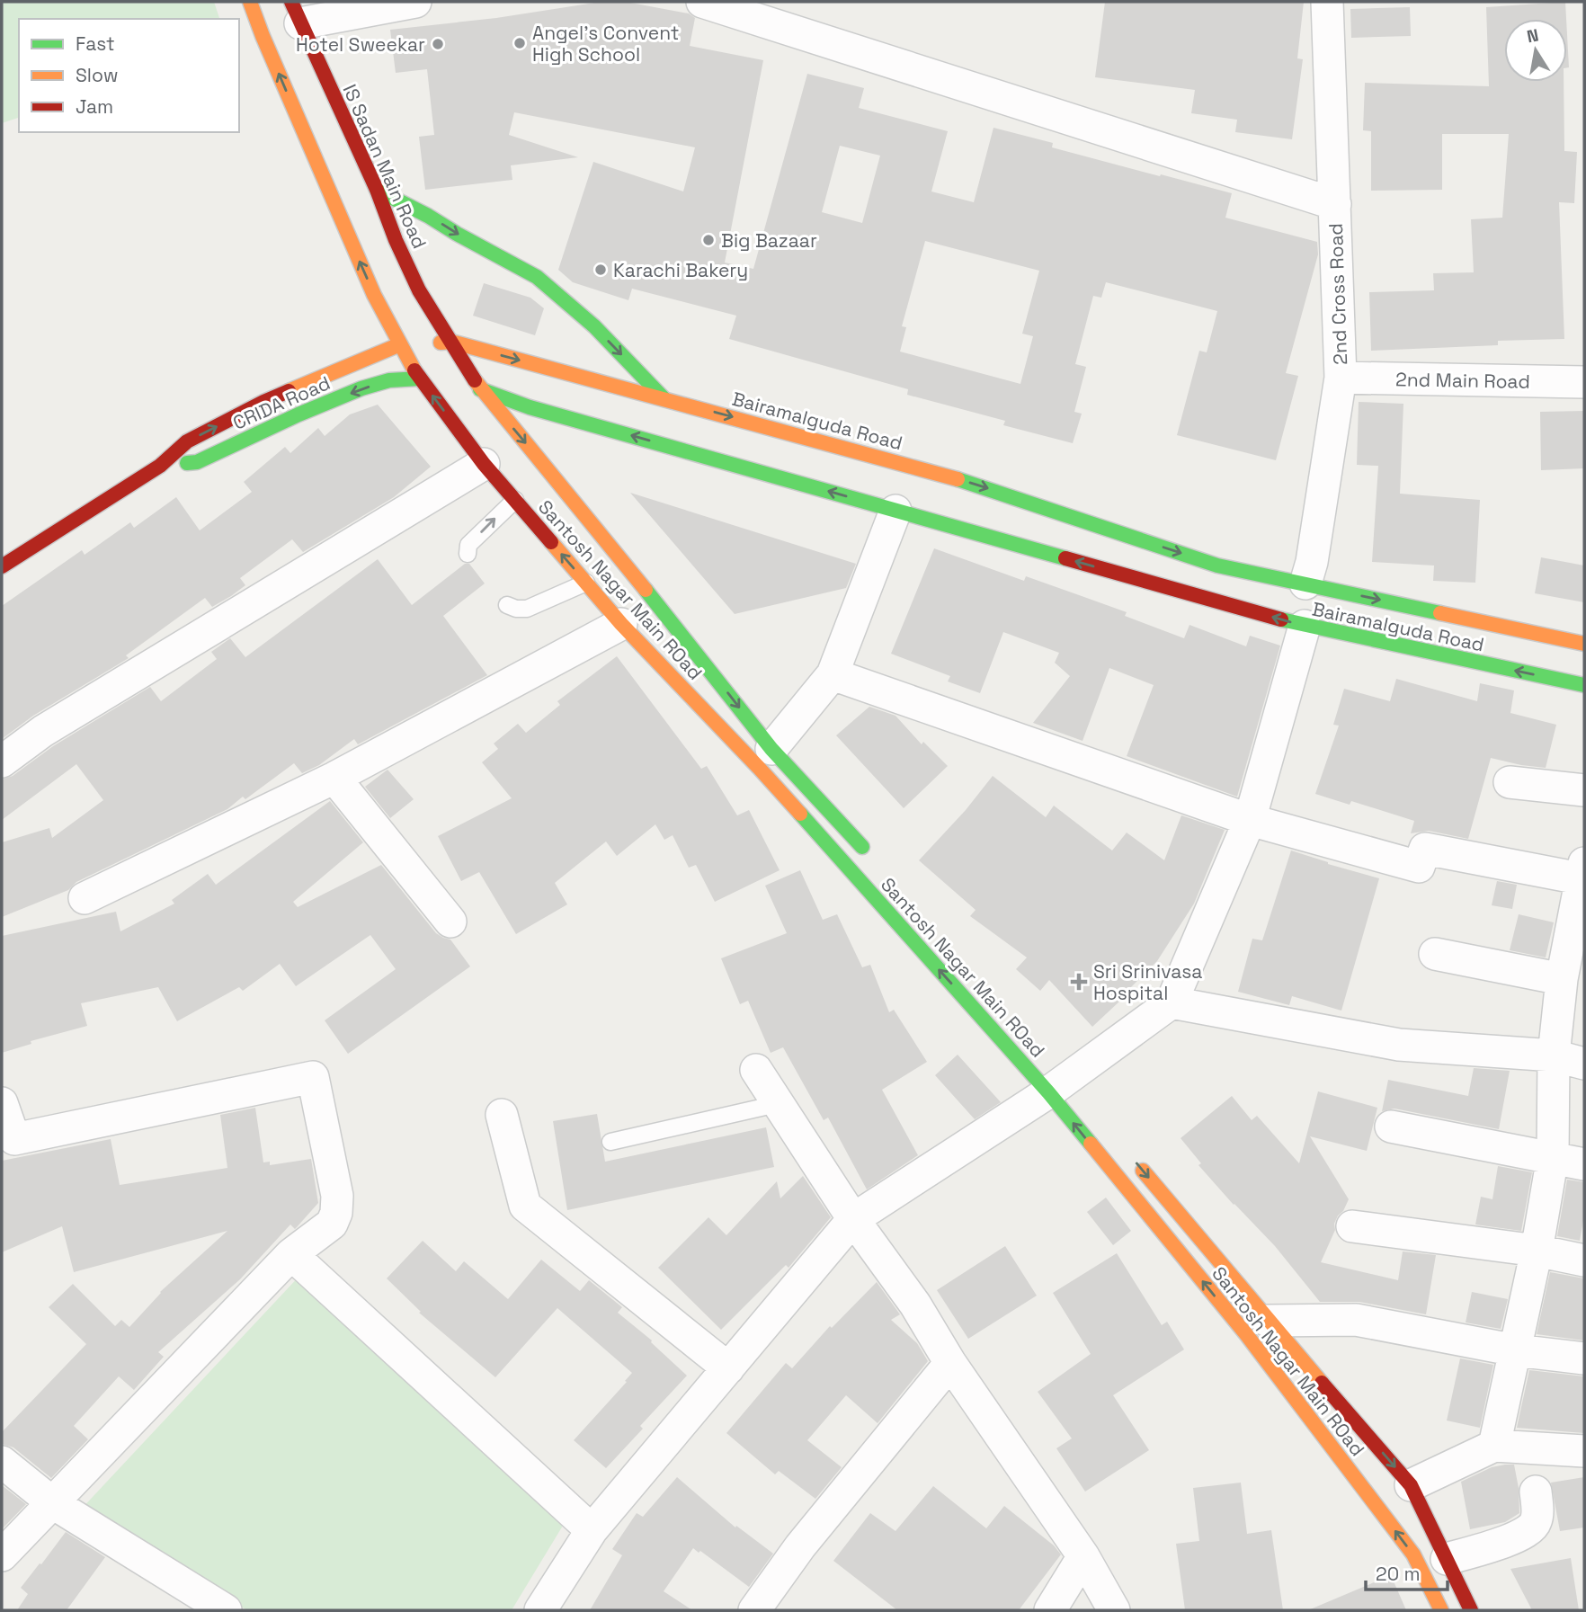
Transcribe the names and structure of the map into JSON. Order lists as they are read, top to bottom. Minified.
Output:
{"streets":{"main road":["IS Sadan Main Road","CRIDA Road","Bairamalguda Road","Santosh Nagar Main ROad"],"street":["2nd Cross Road","2nd Main Road"]},"crossings":[["IS Sadan Main Road","Bairamalguda Road"],["IS Sadan Main Road","Santosh Nagar Main ROad"],["2nd Cross Road","2nd Main Road"],["2nd Cross Road","Bairamalguda Road"],["CRIDA Road","Bairamalguda Road"],["CRIDA Road","Santosh Nagar Main ROad"],["Bairamalguda Road","Santosh Nagar Main ROad"]],"places":{"other":["Angel's Convent High School","Hotel Sweekar","Big Bazaar","Karachi Bakery"],"health":["Sri Srinivasa Hospital"]},"legend":["Fast","Slow","Jam"],"scale_bar":"20 m","north":"top"}
